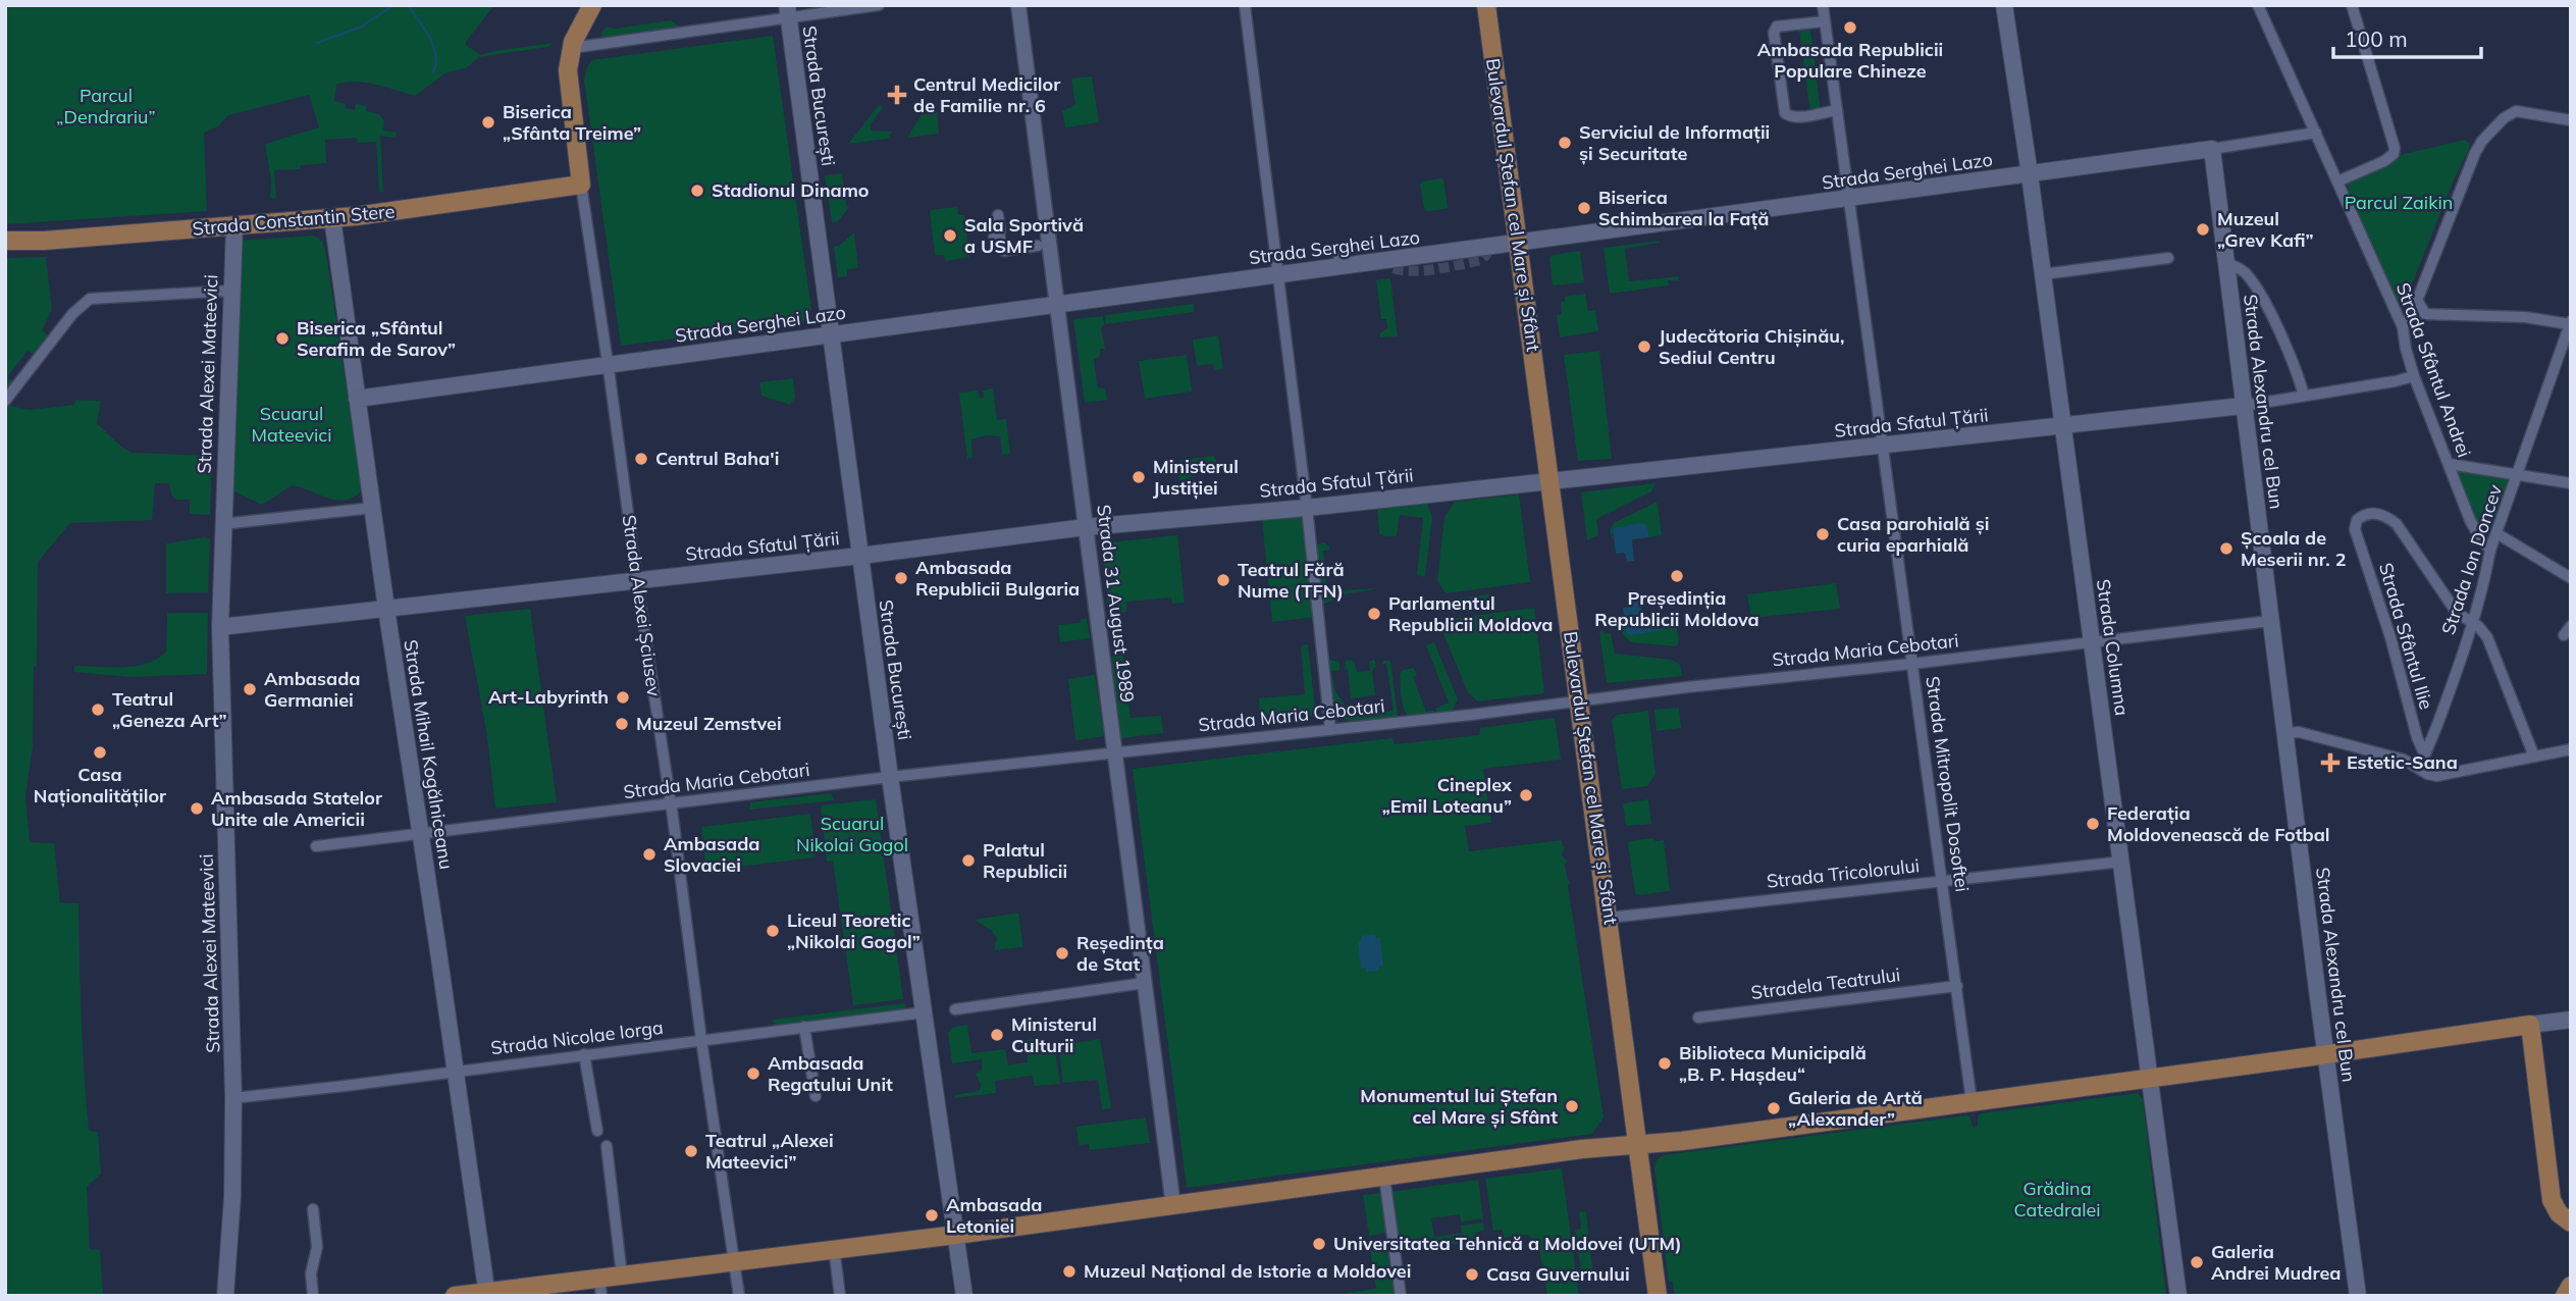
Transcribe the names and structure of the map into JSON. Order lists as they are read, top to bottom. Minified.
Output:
{"streets":{"main road":["Strada București","Strada Serghei Lazo","Bulevardul Ștefan cel Mare și Sfânt","Strada Constantin Stere","Strada Alexei Mateevici","Strada Alexandru cel Bun","Strada Sfatul Țării","Strada Alexei Șciusev","Strada Columna","Strada Mihail Kogălniceanu"],"street":["Strada Sfântul Andrei","Strada Ion Doncev","Strada 31 August 1989","Strada Sfântul Ilie","Strada Maria Cebotari","Strada Mitropolit Dosoftei","Strada Tricolorului","Stradela Teatrului","Strada Nicolae Iorga"]},"crossings":[["Strada București","Strada Serghei Lazo"],["Strada București","Strada Sfatul Țării"],["Strada București","Strada Maria Cebotari"],["Strada București","Strada Nicolae Iorga"],["Strada Serghei Lazo","Bulevardul Ștefan cel Mare și Sfânt"],["Strada Serghei Lazo","Strada Sfântul Andrei"],["Strada Serghei Lazo","Strada Alexandru cel Bun"],["Strada Serghei Lazo","Strada 31 August 1989"],["Strada Serghei Lazo","Strada Alexei Șciusev"],["Strada Serghei Lazo","Strada Columna"],["Strada Serghei Lazo","Strada Mihail Kogălniceanu"],["Strada Serghei Lazo","Strada Mitropolit Dosoftei"],["Bulevardul Ștefan cel Mare și Sfânt","Strada Sfatul Țării"],["Bulevardul Ștefan cel Mare și Sfânt","Strada Maria Cebotari"],["Bulevardul Ștefan cel Mare și Sfânt","Strada Tricolorului"],["Strada Constantin Stere","Strada Alexei Mateevici"],["Strada Constantin Stere","Strada Alexei Șciusev"],["Strada Constantin Stere","Strada Mihail Kogălniceanu"],["Strada Sfântul Andrei","Strada Sfatul Țării"],["Strada Sfântul Andrei","Strada Ion Doncev"],["Strada Alexei Mateevici","Strada Sfatul Țării"],["Strada Alexei Mateevici","Strada Nicolae Iorga"],["Strada Alexandru cel Bun","Strada Sfatul Țării"],["Strada Alexandru cel Bun","Strada Maria Cebotari"],["Strada Sfatul Țării","Strada 31 August 1989"],["Strada Sfatul Țării","Strada Alexei Șciusev"],["Strada Sfatul Țării","Strada Columna"],["Strada Sfatul Țării","Strada Mihail Kogălniceanu"],["Strada Sfatul Țării","Strada Mitropolit Dosoftei"],["Strada Ion Doncev","Strada Sfântul Ilie"],["Strada 31 August 1989","Strada Maria Cebotari"],["Strada Alexei Șciusev","Strada Maria Cebotari"],["Strada Alexei Șciusev","Strada Nicolae Iorga"],["Strada Columna","Strada Maria Cebotari"],["Strada Columna","Strada Tricolorului"],["Strada Maria Cebotari","Strada Mihail Kogălniceanu"],["Strada Maria Cebotari","Strada Mitropolit Dosoftei"],["Strada Mihail Kogălniceanu","Strada Nicolae Iorga"],["Strada Mitropolit Dosoftei","Strada Tricolorului"],["Strada Mitropolit Dosoftei","Stradela Teatrului"]],"parks":["Parcul „Dendrariu”","Parcul Zaikin","Scuarul Mateevici","Scuarul Nikolai Gogol","Grădina Catedralei"],"places":{"other":["Ambasada Republicii Populare Chineze","Biserica „Sfânta Treime”","Serviciul de Informații și Securitate","Stadionul Dinamo","Biserica Schimbarea la Față","Muzeul „Grev Kafi”","Sala Sportivă a USMF","Biserica „Sfântul Serafim de Sarov”","Judecătoria Chișinău, Sediul Centru","Centrul Baha'i","Ministerul Justiției","Casa parohială și curia eparhială","Școala de Meserii nr. 2","Președinția Republicii Moldova","Ambasada Republicii Bulgaria","Teatrul Fără Nume (TFN)","Parlamentul Republicii Moldova","Ambasada Germaniei","Art-Labyrinth","Teatrul „Geneza Art”","Muzeul Zemstvei","Casa Naționalităților","Cineplex „Emil Loteanu”","Ambasada Statelor Unite ale Americii","Federația Moldovenească de Fotbal","Ambasada Slovaciei","Palatul Republicii","Liceul Teoretic „Nikolai Gogol”","Reședința de Stat","Ministerul Culturii","Biblioteca Municipală „B. P. Hașdeu“","Ambasada Regatului Unit","Monumentul lui Ștefan cel Mare și Sfânt","Galeria de Artă „Alexander”","Teatrul „Alexei Mateevici”","Ambasada Letoniei","Universitatea Tehnică a Moldovei (UTM)","Galeria Andrei Mudrea","Muzeul Național de Istorie a Moldovei","Casa Guvernului"],"health":["Centrul Medicilor de Familie nr. 6","Estetic-Sana"]},"scale_bar":"100 m"}
